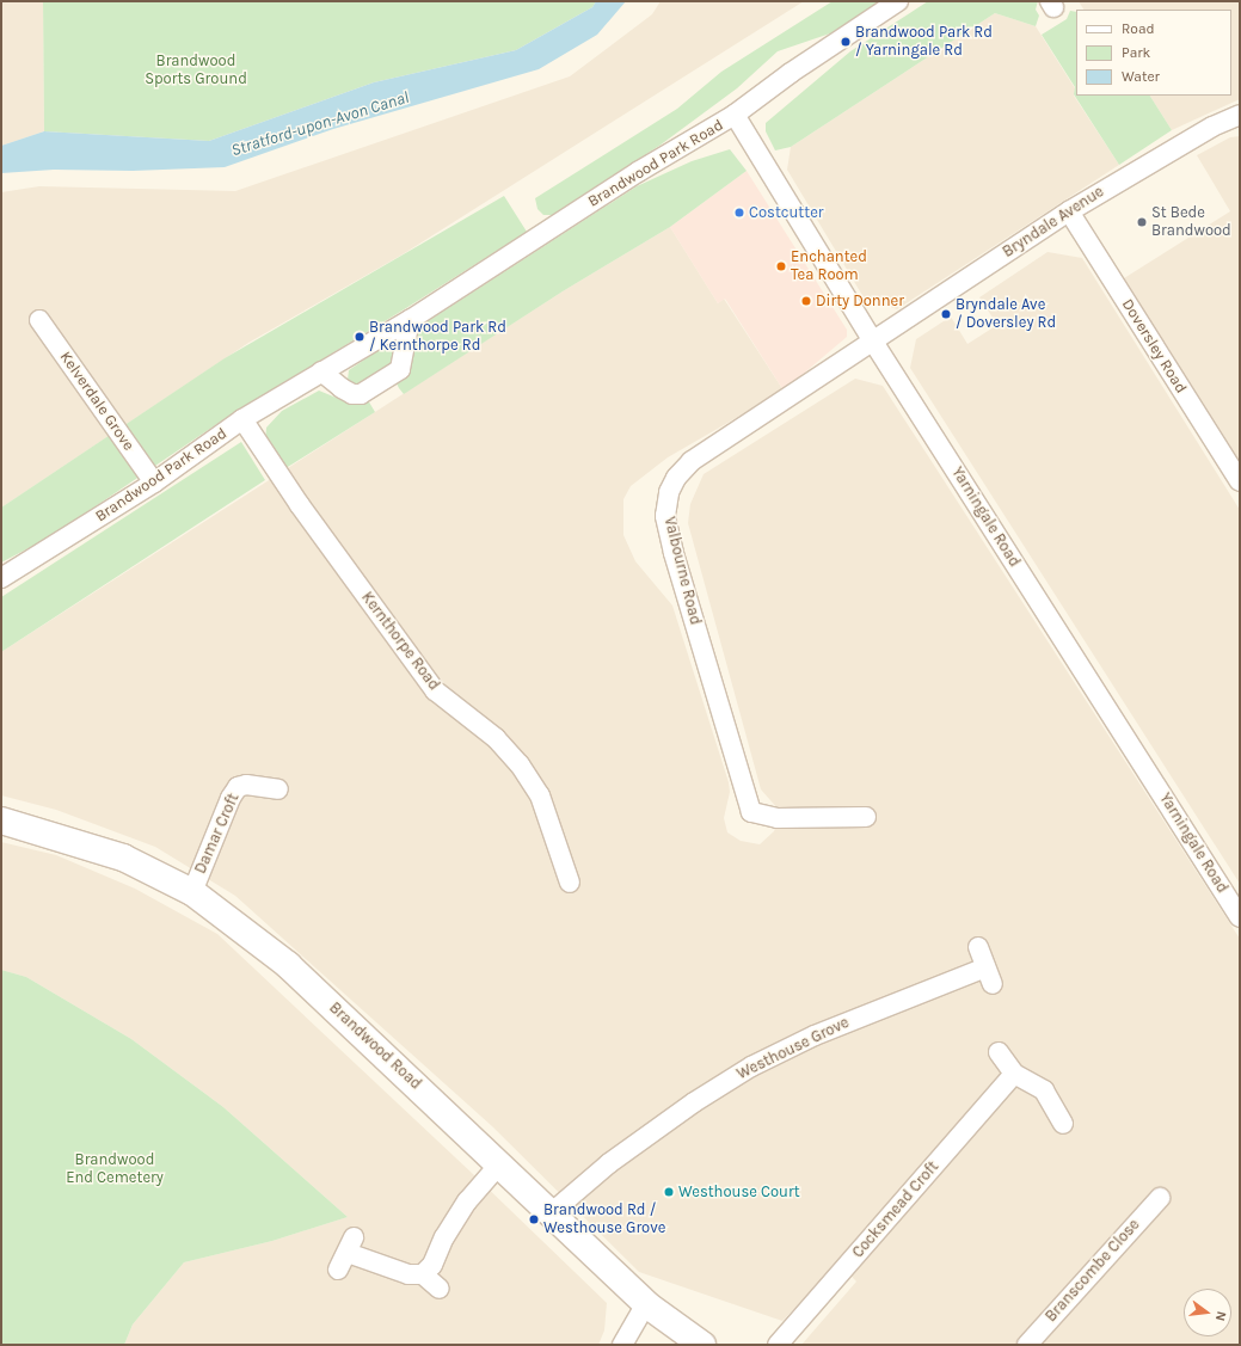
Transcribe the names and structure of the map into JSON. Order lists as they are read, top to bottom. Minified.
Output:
{"streets":{"street":["Brandwood Park Road","Bryndale Avenue","Doversley Road","Kelverdale Grove","Yarningale Road","Valbourne Road","Kernthorpe Road","Damar Croft","Brandwood Road","Westhouse Grove","Cocksmead Croft","Branscombe Close"]},"crossings":[["Brandwood Park Road","Kelverdale Grove"],["Brandwood Park Road","Yarningale Road"],["Brandwood Park Road","Kernthorpe Road"],["Bryndale Avenue","Doversley Road"],["Bryndale Avenue","Yarningale Road"],["Bryndale Avenue","Valbourne Road"],["Yarningale Road","Valbourne Road"],["Damar Croft","Brandwood Road"],["Brandwood Road","Westhouse Grove"]],"water":["Stratford-upon-Avon Canal"],"parks":["Brandwood Sports Ground","Brandwood End Cemetery"],"places":["Brandwood Park Rd / Yarningale Rd","Costcutter","St Bede Brandwood","Enchanted Tea Room","Dirty Donner","Bryndale Ave / Doversley Rd","Brandwood Park Rd / Kernthorpe Rd","Westhouse Court","Brandwood Rd / Westhouse Grove"],"legend":["Road","Park","Water"],"north":"right"}
